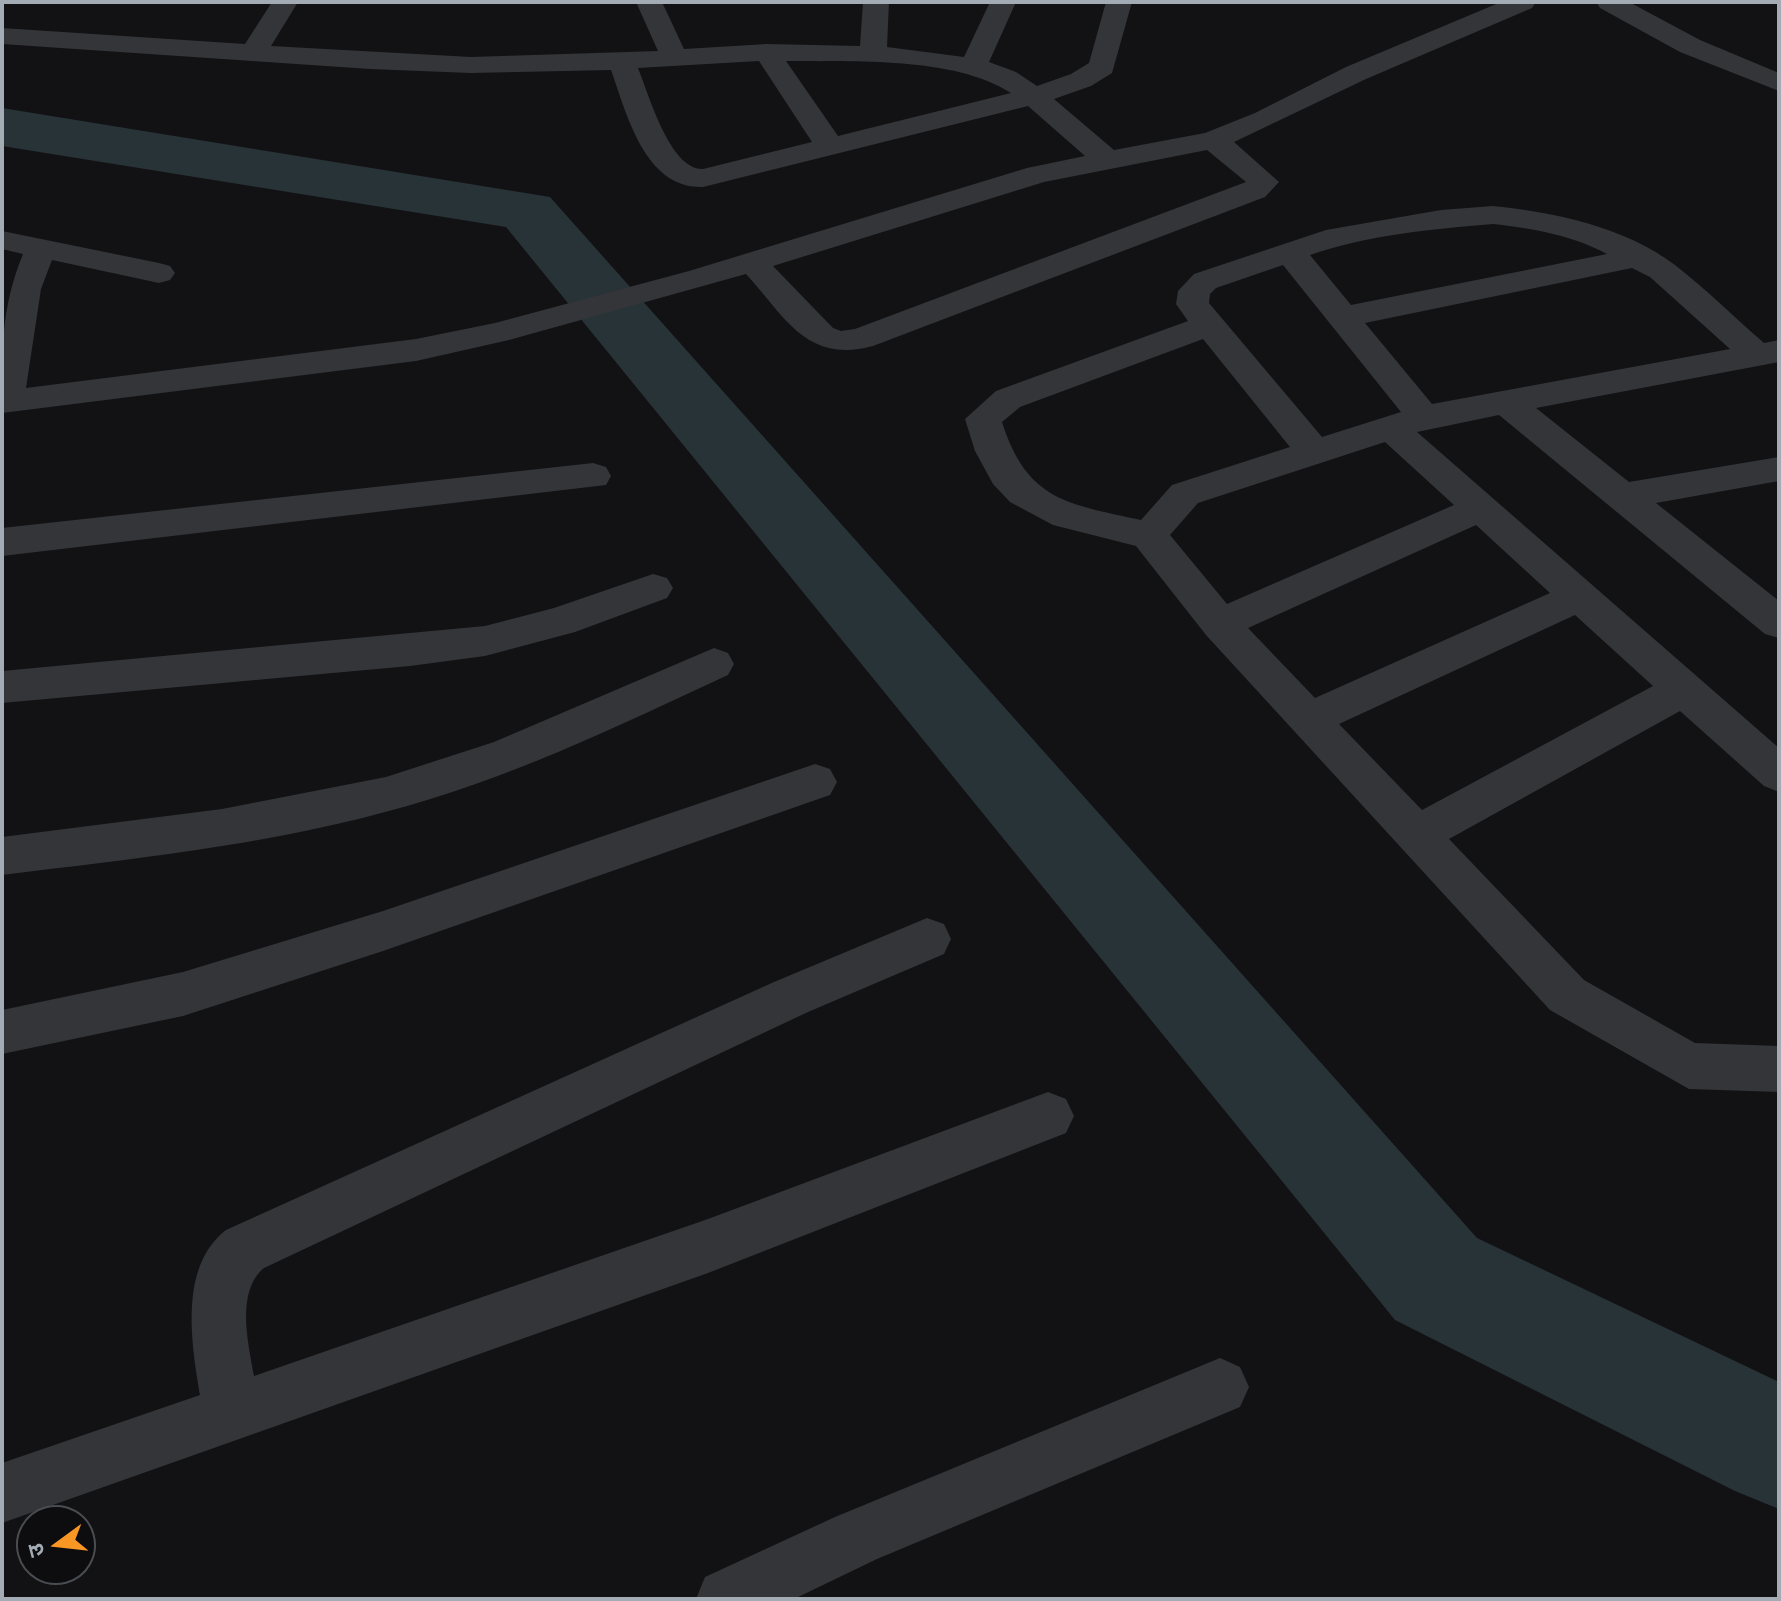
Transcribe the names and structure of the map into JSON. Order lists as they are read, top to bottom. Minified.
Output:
{"north":"left"}
